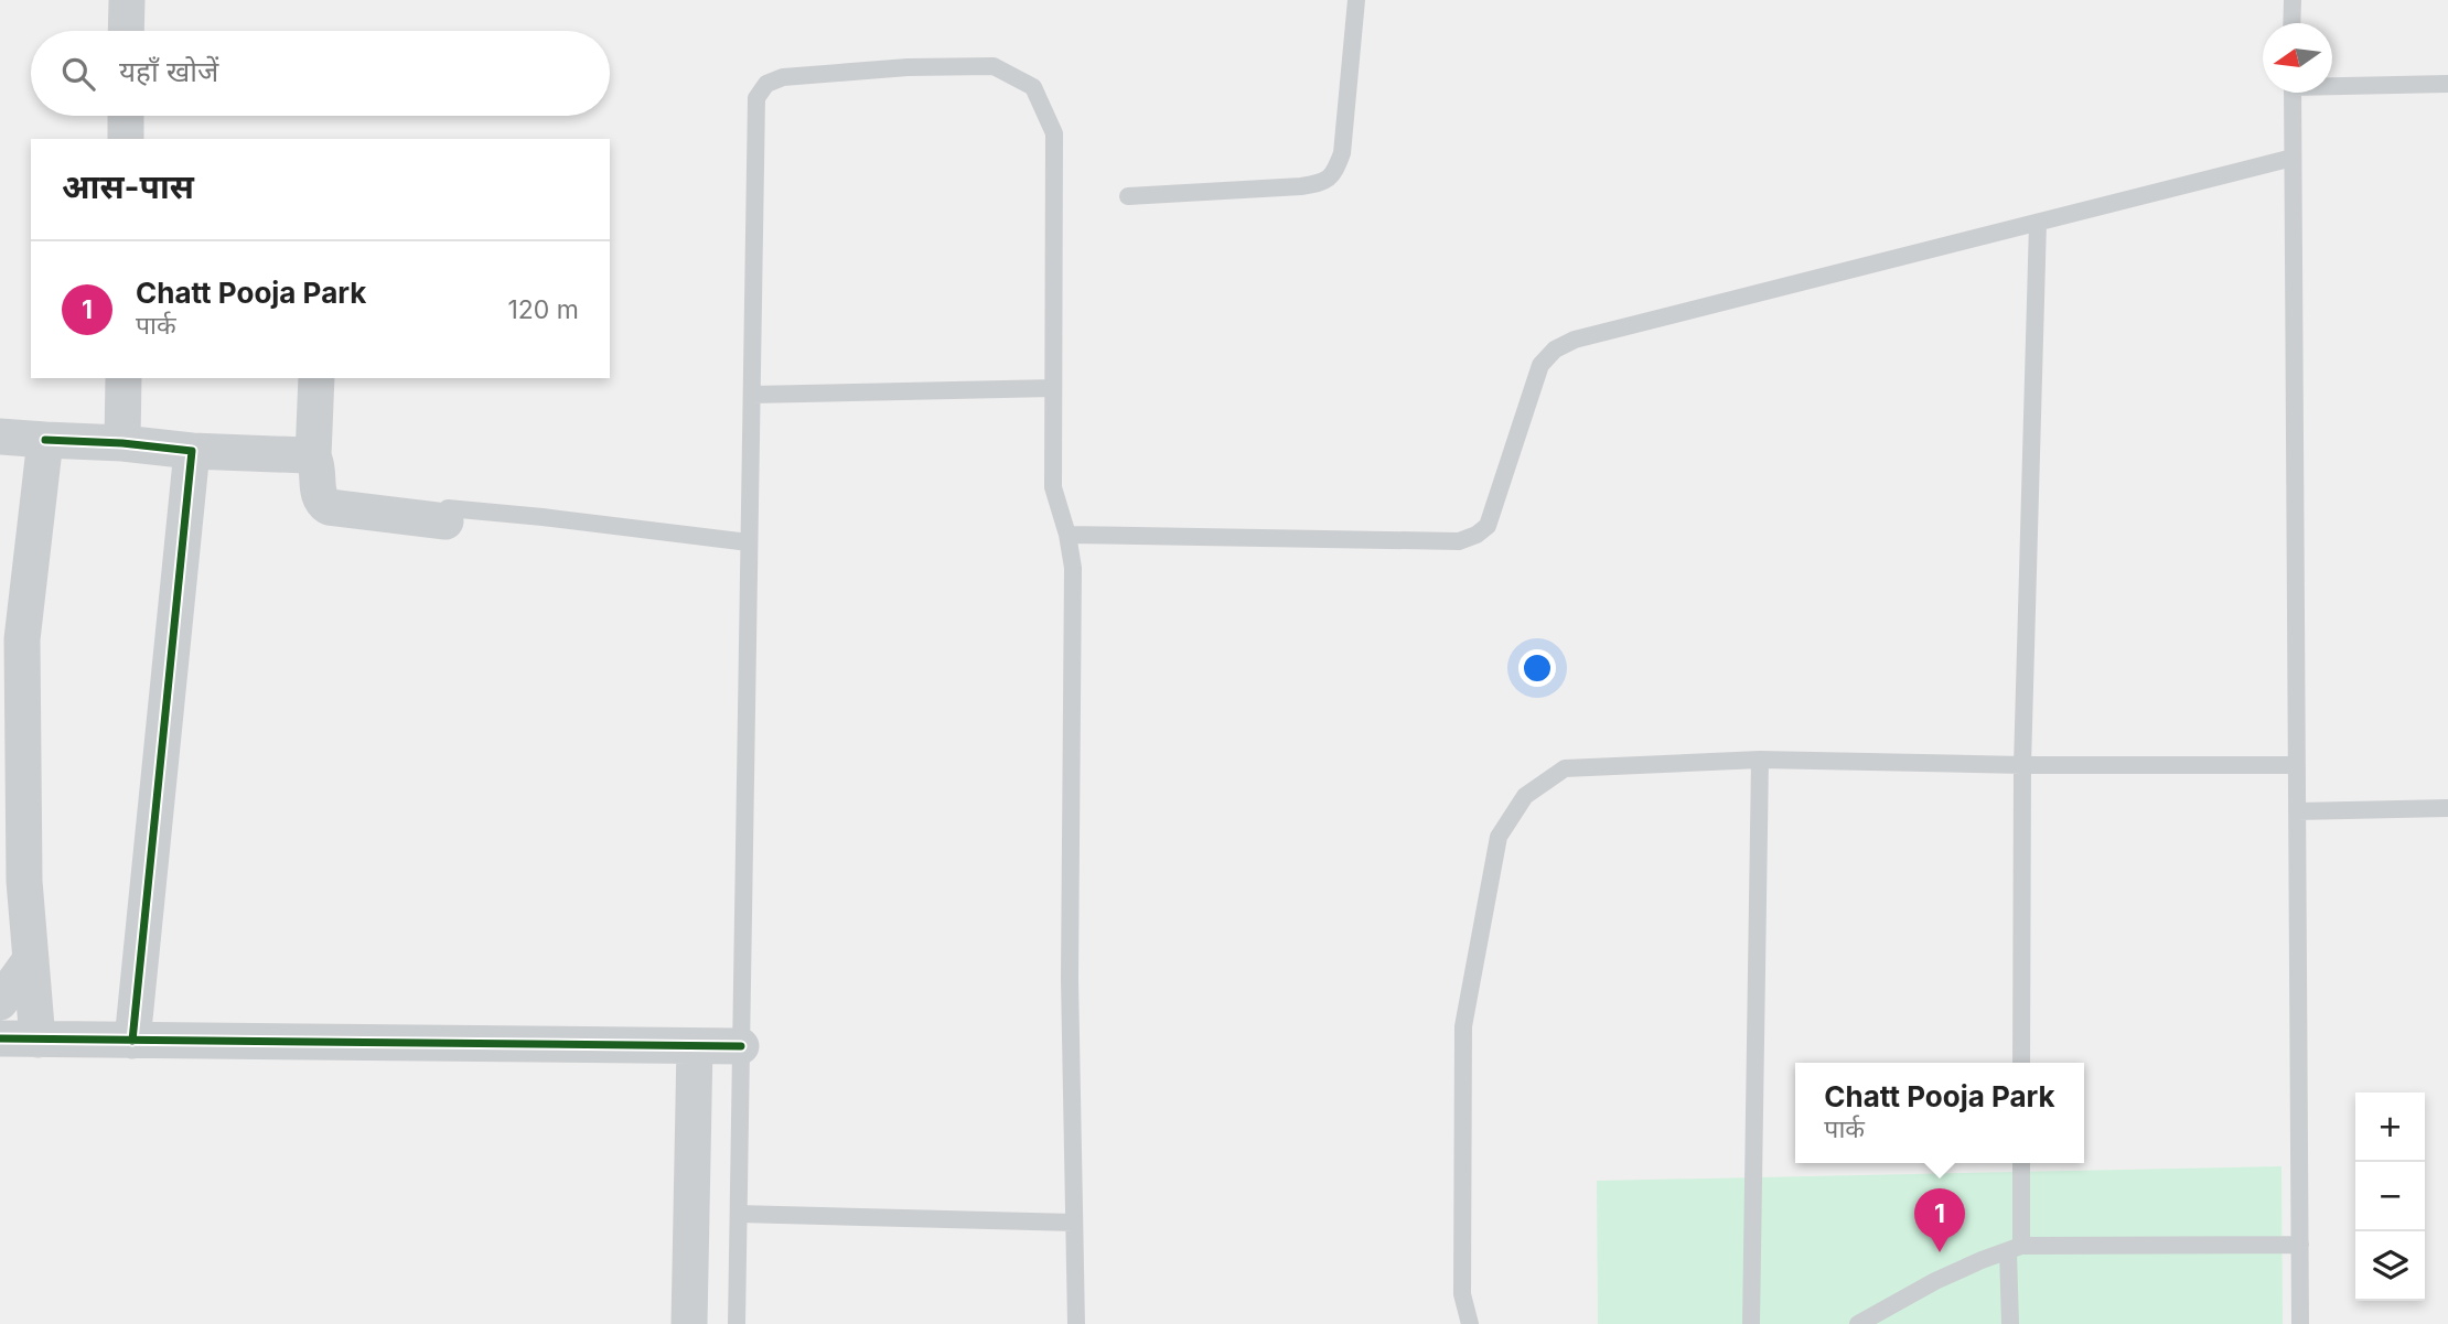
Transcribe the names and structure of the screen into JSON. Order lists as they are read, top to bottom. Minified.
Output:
{"north":"left","page":{"search":"यहाँ खोजें","heading":"आस-पास","list":[{"mark":"1","name":"Chatt Pooja Park","note":"पार्क","value":"120 m"}],"popup":["Chatt Pooja Park","पार्क"],"map_buttons":["+","−"],"pins":"1"}}
